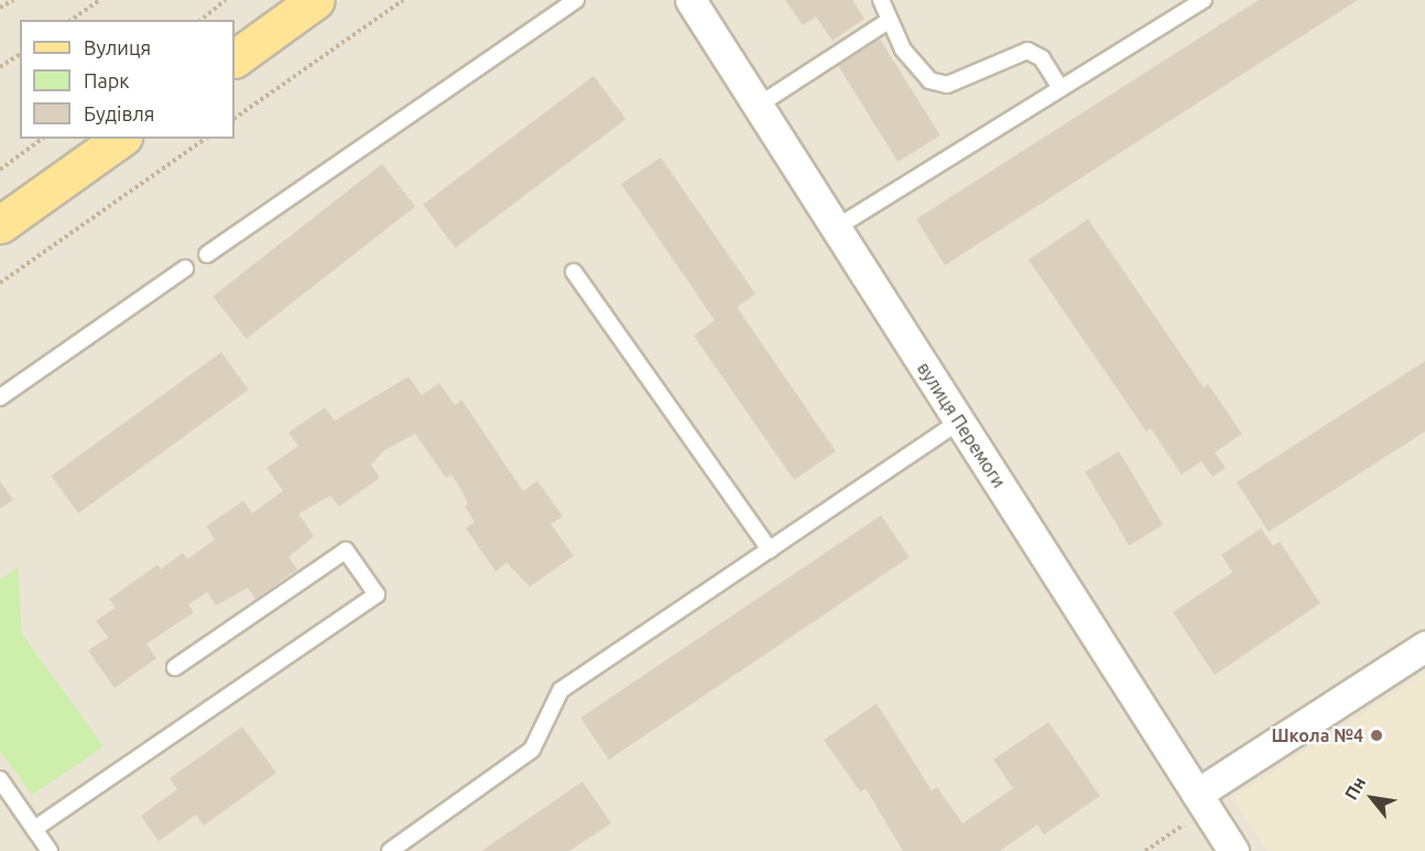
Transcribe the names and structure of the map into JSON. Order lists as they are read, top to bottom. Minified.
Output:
{"streets":{"street":["вулиця Перемоги"]},"places":["Школа №4"],"legend":["Вулиця","Парк","Будівля"],"north":"top left"}
